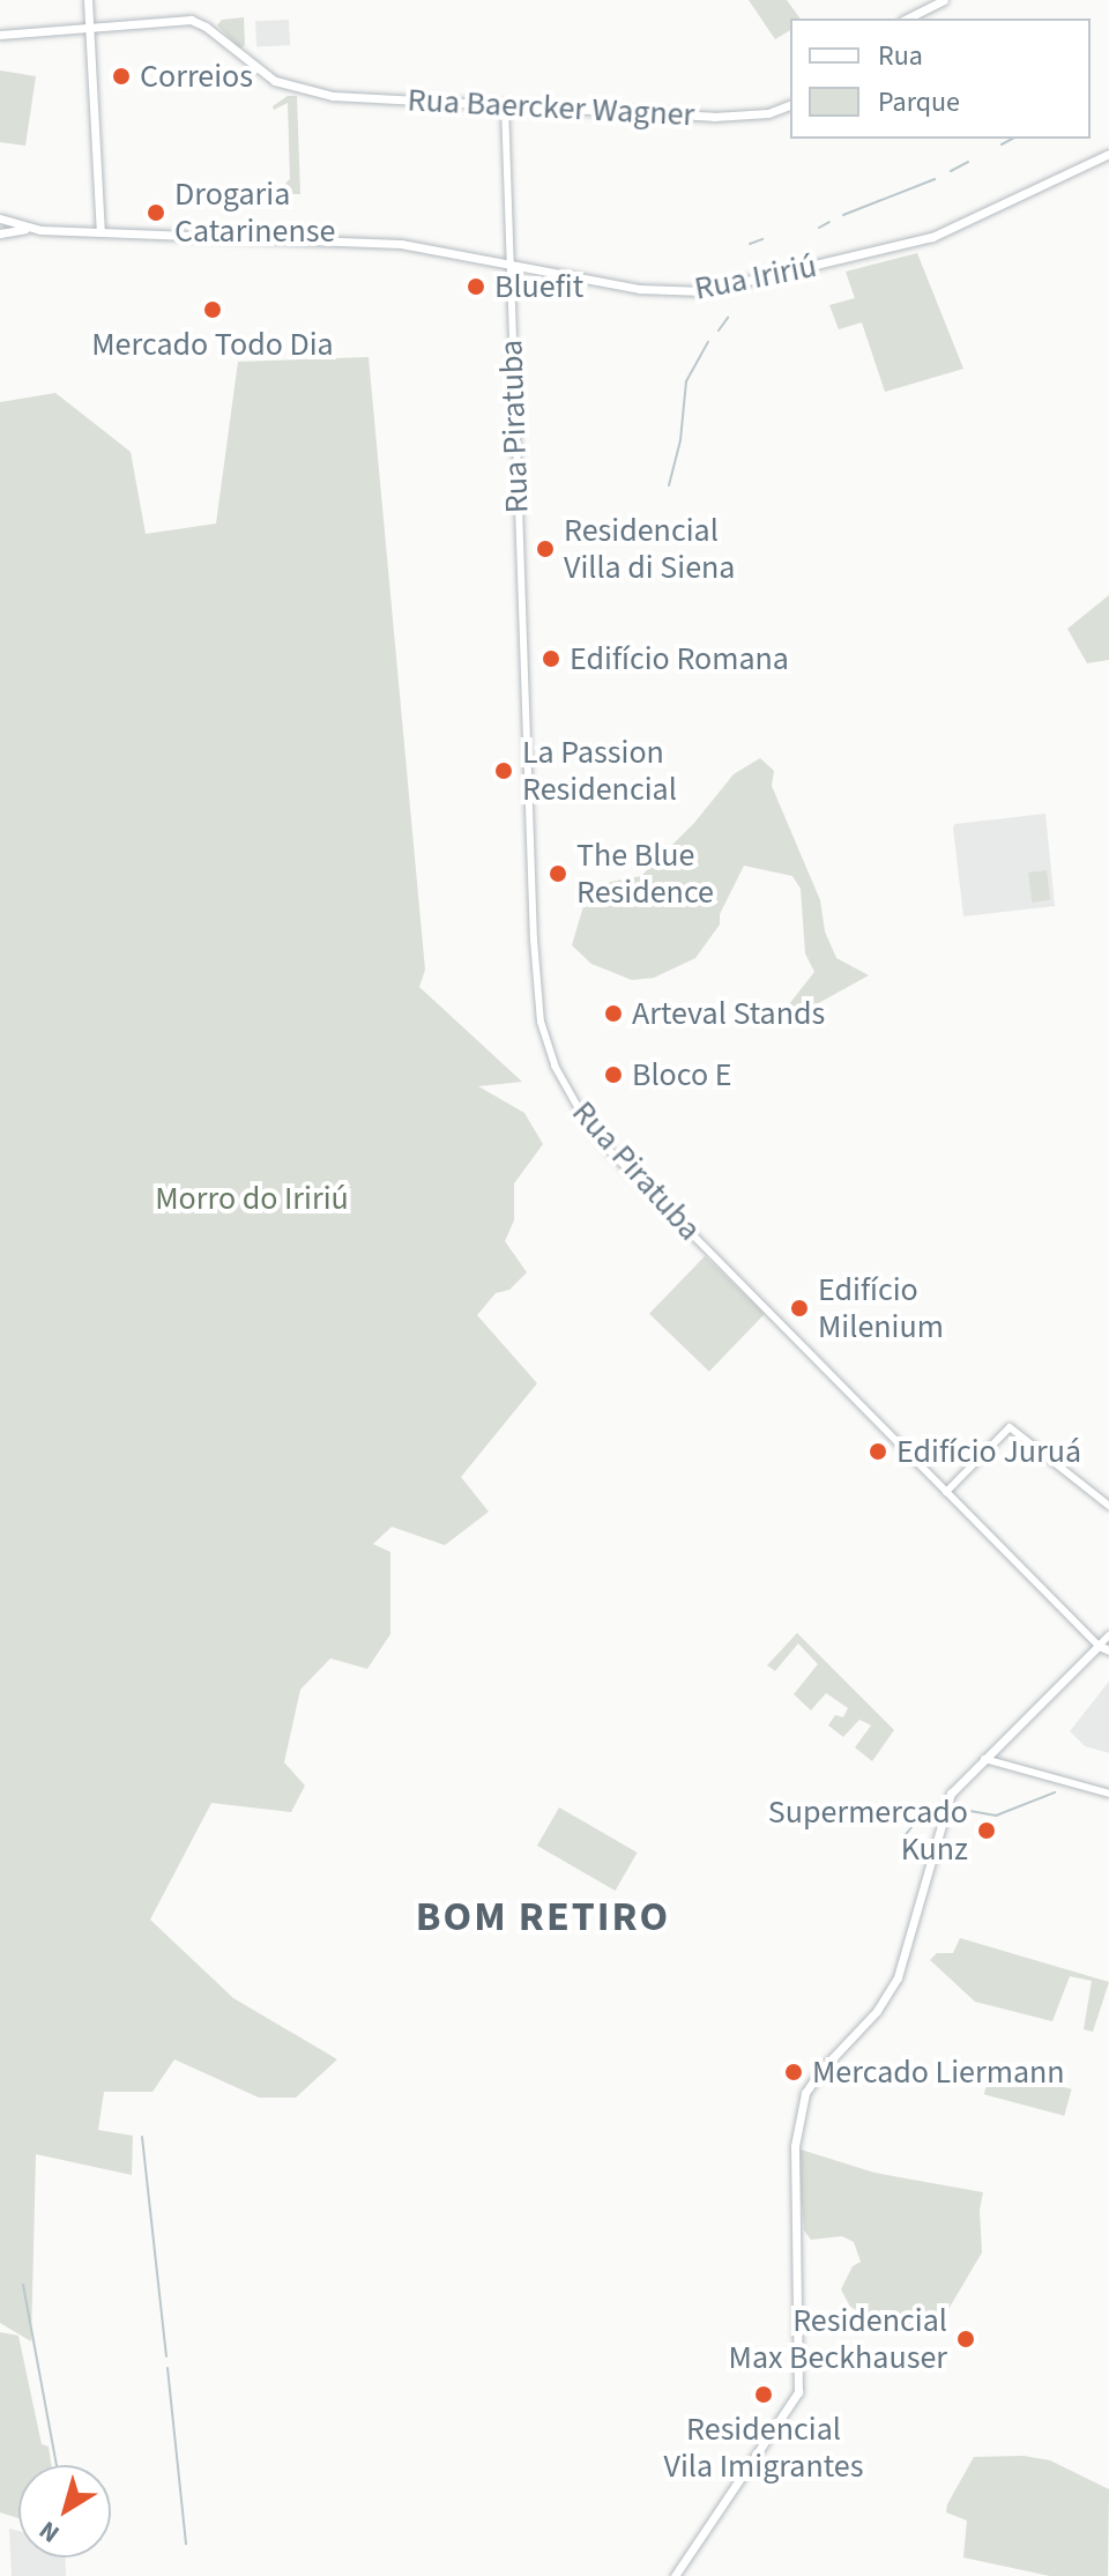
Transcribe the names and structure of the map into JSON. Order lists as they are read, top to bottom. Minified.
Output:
{"streets":{"main road":["Rua Baercker Wagner","Rua Iririú","Rua Piratuba"]},"crossings":[["Rua Baercker Wagner","Rua Piratuba"],["Rua Iririú","Rua Piratuba"]],"districts":["BOM RETIRO"],"parks":["Morro do Iririú"],"places":["Correios","Drogaria Catarinense","Bluefit","Mercado Todo Dia","Residencial Villa di Siena","Edifício Romana","La Passion Residencial","The Blue Residence","Arteval Stands","Bloco E","Edifício Milenium","Edifício Juruá","Supermercado Kunz","Mercado Liermann","Residencial Max Beckhauser","Residencial Vila Imigrantes"],"legend":["Rua","Parque"],"north":"bottom left"}
